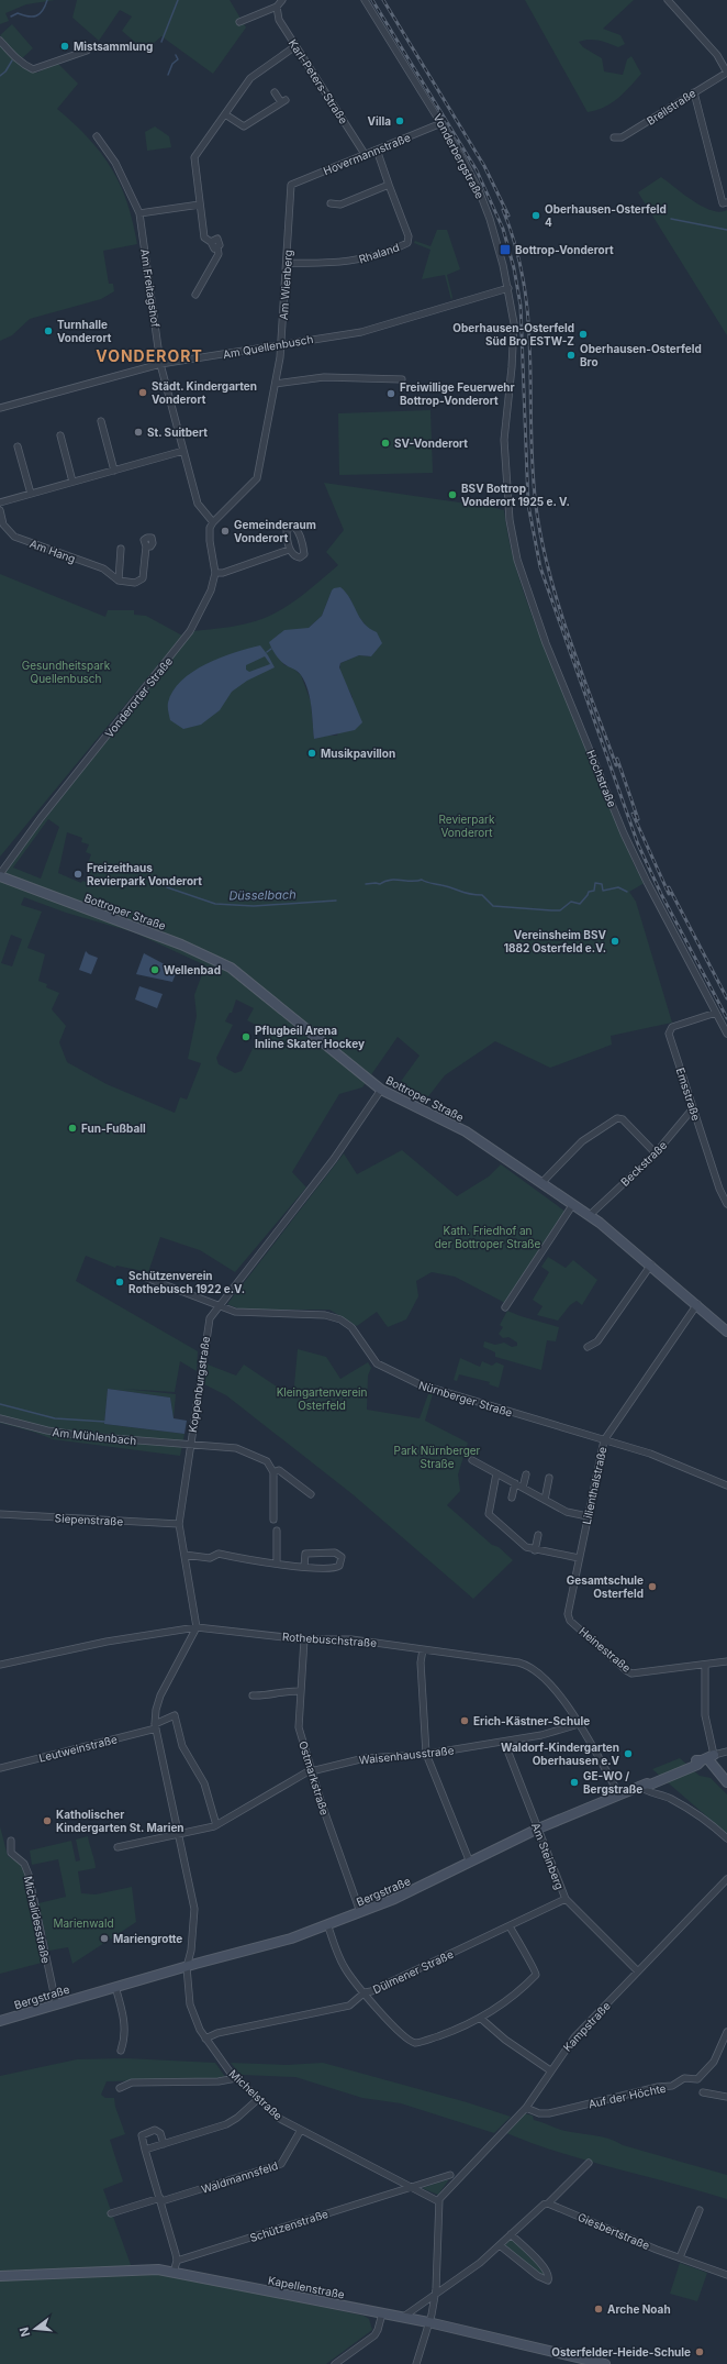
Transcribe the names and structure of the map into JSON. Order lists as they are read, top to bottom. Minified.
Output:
{"streets":{"street":["Karl-Peters-Straße","Breilstraße","Hovermannstraße","Vonderbergstraße","Rhaland","Am Wienberg","Am Freitagshof","Am Quellenbusch","Am Hang","Vonderorter Straße","Hochstraße","Bottroper Straße","Emsstraße","Beckstraße","Koppenburgstraße","Nürnberger Straße","Am Mühlenbach","Lilienthalstraße","Siepenstraße","Rothebuschstraße","Heinestraße","Leutweinstraße","Waisenhausstraße","Ostmarkstraße","Am Steinberg","Bergstraße","Michalidesstraße","Dülmener Straße","Kampstraße","Michelstraße","Auf der Höchte","Waldmannsfeld","Schützenstraße","Giesbertstraße","Kapellenstraße"]},"crossings":[["Karl-Peters-Straße","Hovermannstraße"],["Hovermannstraße","Vonderbergstraße"],["Hovermannstraße","Rhaland"],["Hovermannstraße","Am Wienberg"],["Vonderbergstraße","Am Quellenbusch"],["Vonderbergstraße","Hochstraße"],["Rhaland","Am Wienberg"],["Am Wienberg","Am Freitagshof"],["Am Wienberg","Am Quellenbusch"],["Am Freitagshof","Am Quellenbusch"],["Vonderorter Straße","Bottroper Straße"],["Hochstraße","Emsstraße"],["Bottroper Straße","Beckstraße"],["Bottroper Straße","Koppenburgstraße"],["Bottroper Straße","Lilienthalstraße"],["Emsstraße","Beckstraße"],["Koppenburgstraße","Nürnberger Straße"],["Koppenburgstraße","Am Mühlenbach"],["Koppenburgstraße","Siepenstraße"],["Koppenburgstraße","Rothebuschstraße"],["Nürnberger Straße","Lilienthalstraße"],["Lilienthalstraße","Heinestraße"],["Rothebuschstraße","Waisenhausstraße"],["Rothebuschstraße","Ostmarkstraße"],["Rothebuschstraße","Bergstraße"],["Leutweinstraße","Michelstraße"],["Waisenhausstraße","Ostmarkstraße"],["Waisenhausstraße","Am Steinberg"],["Waisenhausstraße","Michelstraße"],["Ostmarkstraße","Bergstraße"],["Am Steinberg","Bergstraße"],["Am Steinberg","Dülmener Straße"],["Am Steinberg","Kampstraße"],["Bergstraße","Michalidesstraße"],["Bergstraße","Michelstraße"],["Dülmener Straße","Michelstraße"],["Kampstraße","Auf der Höchte"],["Michelstraße","Waldmannsfeld"],["Michelstraße","Schützenstraße"]],"districts":["VONDERORT"],"water":["Düsselbach"],"parks":["Gesundheitspark Quellenbusch","Revierpark Vonderort","Kath. Friedhof an der Bottroper Straße","Kleingartenverein Osterfeld","Park Nürnberger Straße","Marienwald"],"places":{"other":["Mistsammlung","Villa","Oberhausen-Osterfeld 4","Turnhalle Vonderort","Oberhausen-Osterfeld Süd Bro ESTW-Z","Oberhausen-Osterfeld Bro","Städt. Kindergarten Vonderort","Freiwillige Feuerwehr Bottrop-Vonderort","St. Suitbert","SV-Vonderort","BSV Bottrop Vonderort 1925 e. V.","Gemeinderaum Vonderort","Musikpavillon","Freizeithaus Revierpark Vonderort","Vereinsheim BSV 1882 Osterfeld e.V.","Wellenbad","Pflugbeil Arena Inline Skater Hockey","Fun-Fußball","Schützenverein Rothebusch 1922 e.V.","Gesamtschule Osterfeld","Erich-Kästner-Schule","Waldorf-Kindergarten Oberhausen e.V","GE-WO / Bergstraße","Katholischer Kindergarten St. Marien","Mariengrotte","Arche Noah","Osterfelder-Heide-Schule"],"transit":["Bottrop-Vonderort"]},"north":"left"}
